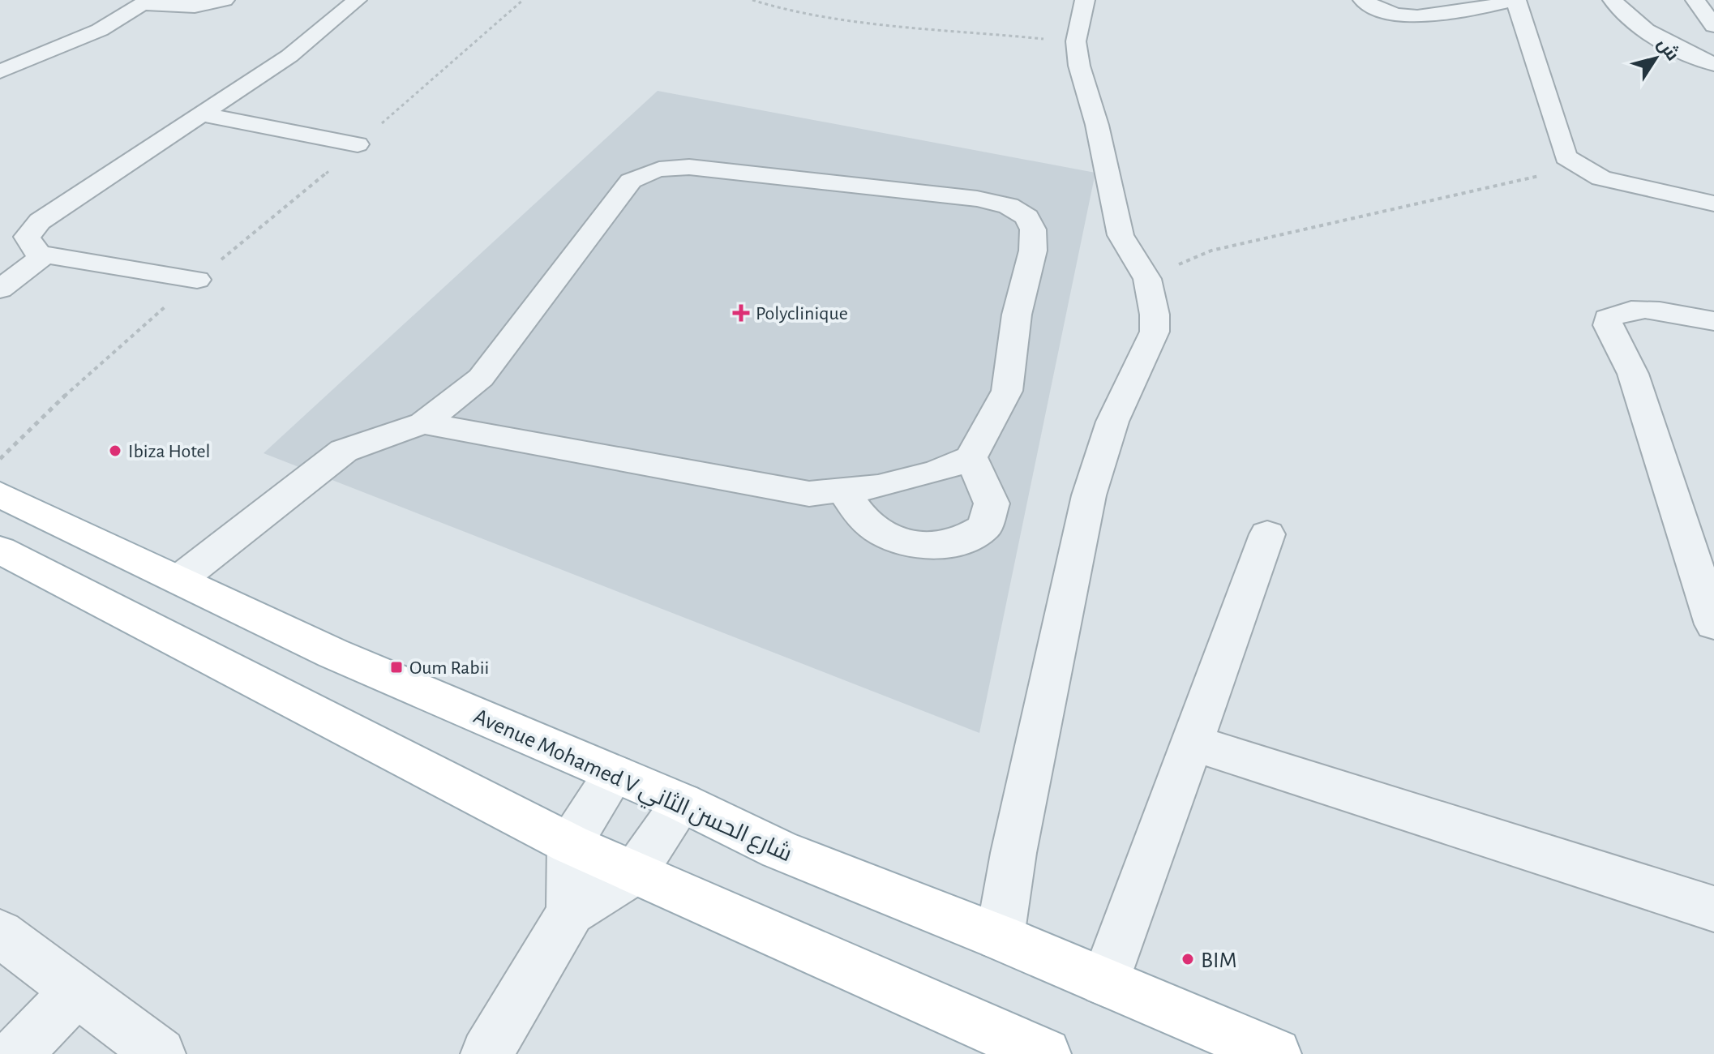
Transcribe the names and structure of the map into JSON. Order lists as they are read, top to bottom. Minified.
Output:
{"streets":{"main road":["Avenue Mohamed V شارع الحسن الثاني"]},"places":{"health":["Polyclinique"],"other":["Ibiza Hotel","BIM"],"transit":["Oum Rabii"]},"north":"top right"}
